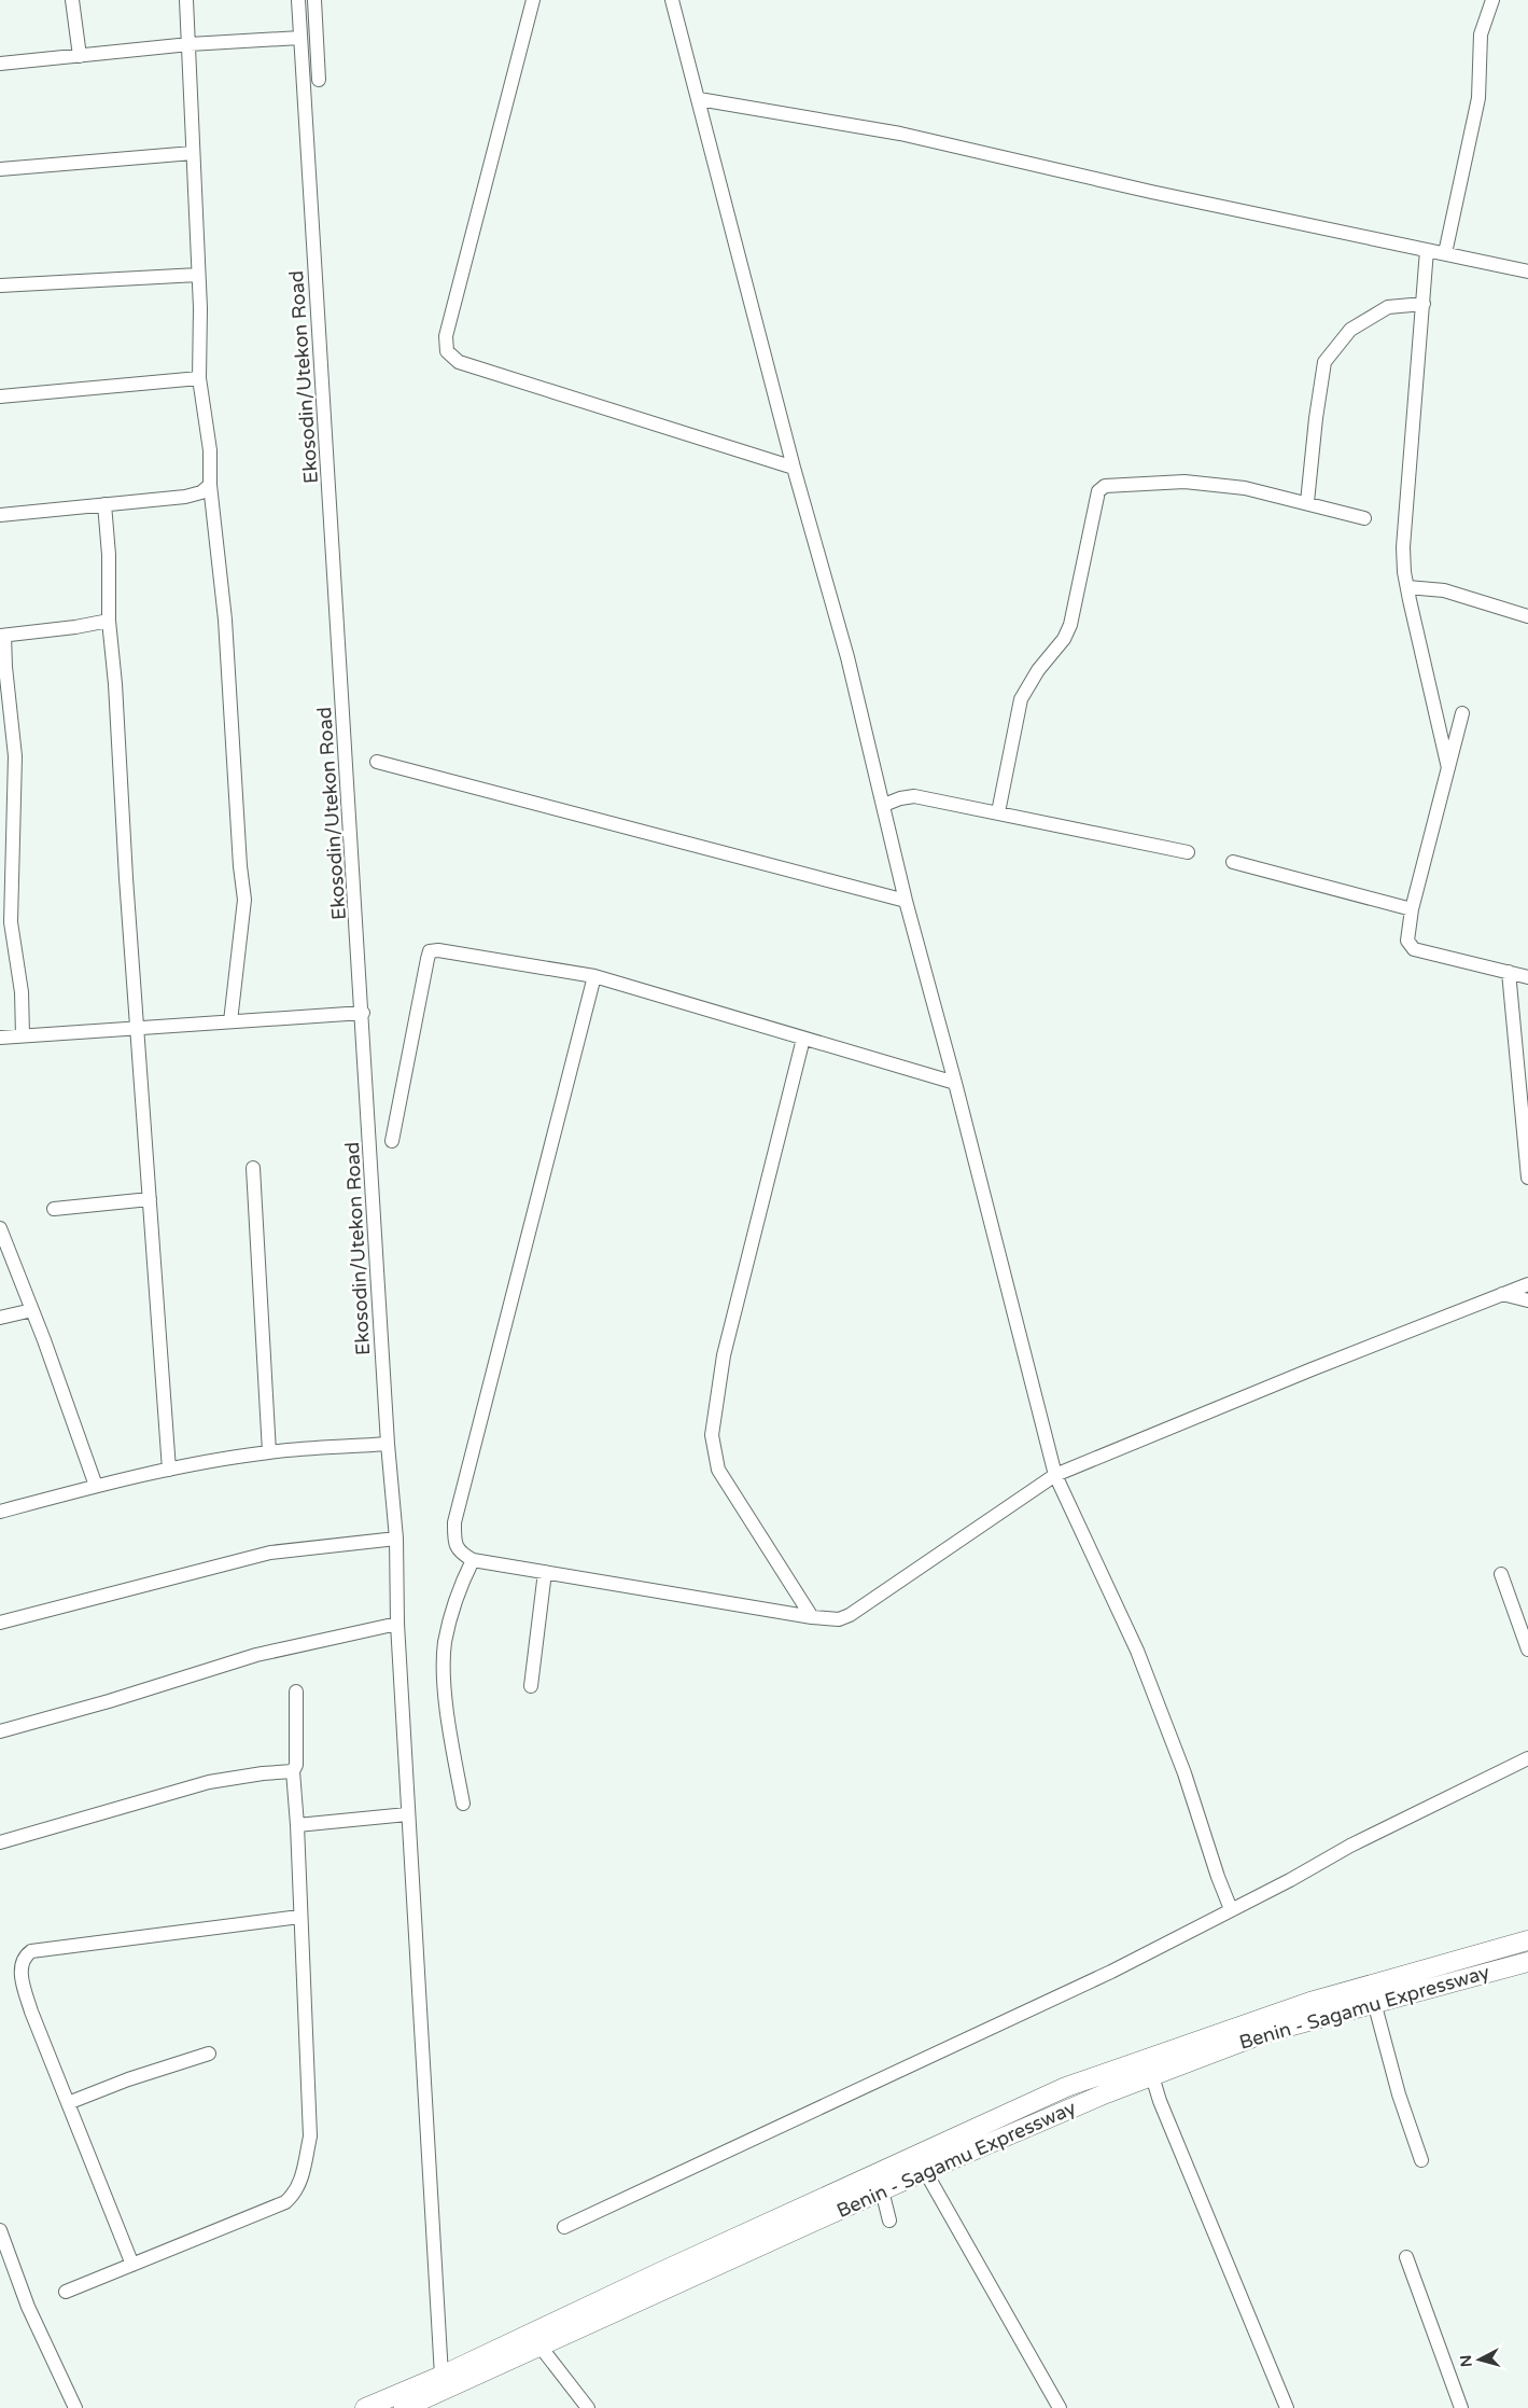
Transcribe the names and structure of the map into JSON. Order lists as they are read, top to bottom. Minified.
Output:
{"streets":{"highway":["Benin - Sagamu Expressway"],"street":["Ekosodin/Utekon Road"]},"north":"left"}
